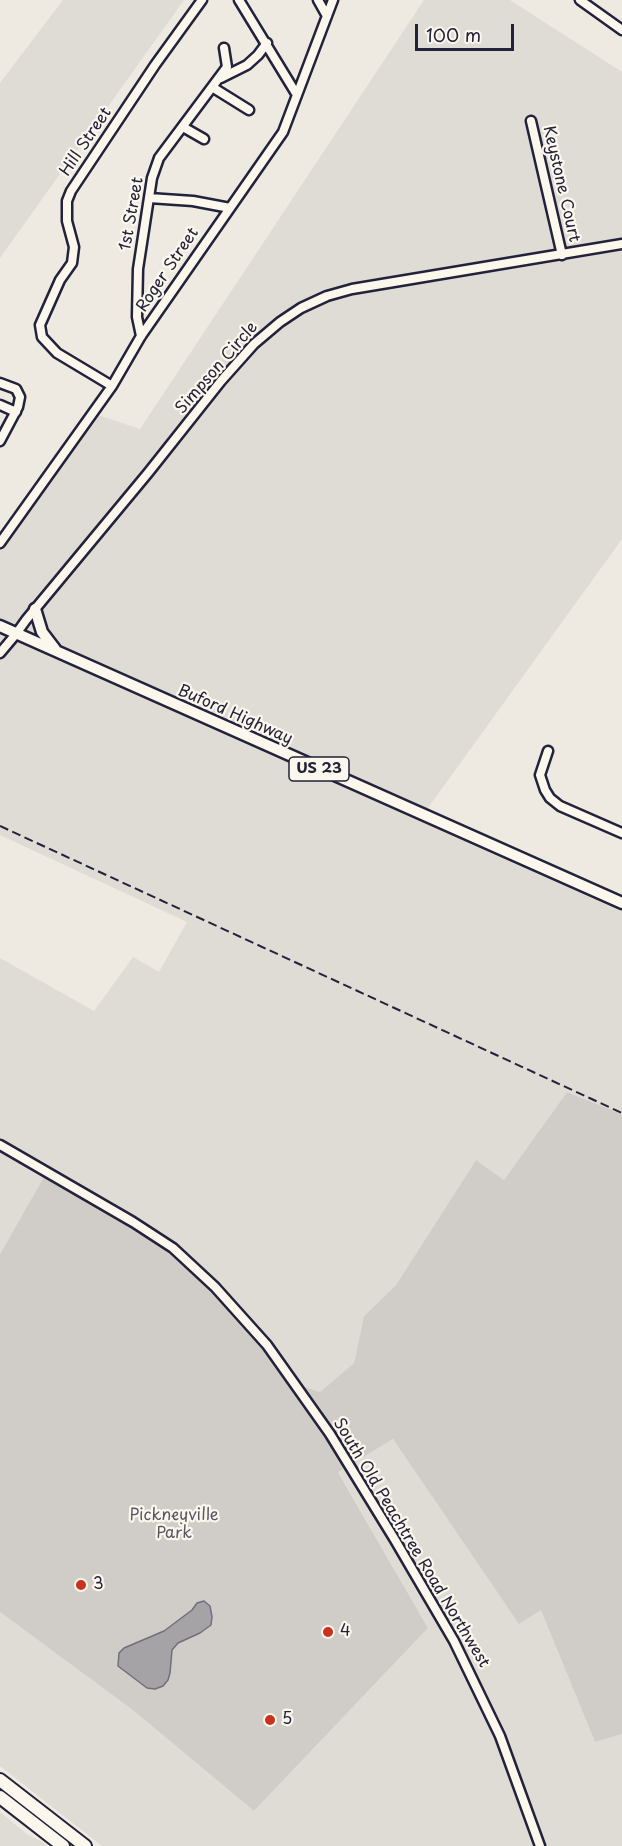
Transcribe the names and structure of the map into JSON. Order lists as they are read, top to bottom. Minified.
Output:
{"streets":{"main road":["Buford Highway","US 23"],"street":["Hill Street","Keystone Court","1st Street","Roger Street","Simpson Circle","South Old Peachtree Road Northwest"]},"crossings":[["Hill Street","Roger Street"],["Keystone Court","Simpson Circle"],["1st Street","Roger Street"],["Simpson Circle","Buford Highway"]],"parks":["Pickneyville Park"],"places":["3","4","5"],"scale_bar":"100 m"}
